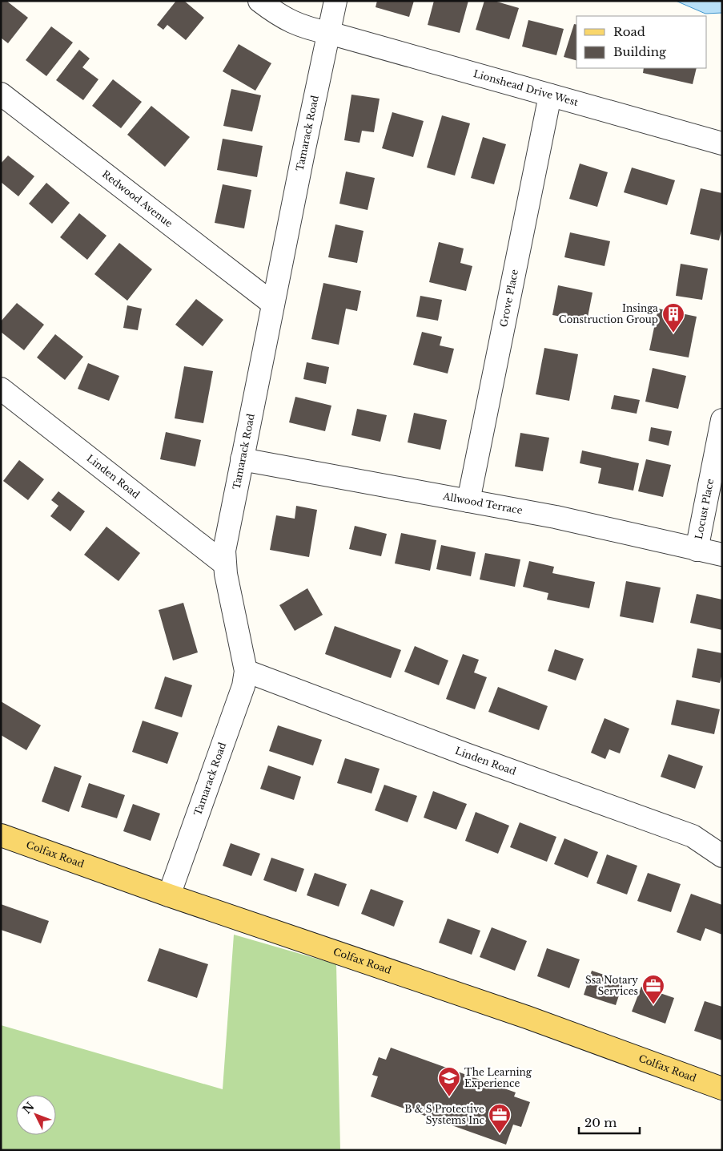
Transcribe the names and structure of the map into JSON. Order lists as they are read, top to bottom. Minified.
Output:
{"streets":{"main road":["Colfax Road"],"street":["Lionshead Drive West","Tamarack Road","Redwood Avenue","Grove Place","Linden Road","Allwood Terrace","Locust Place"]},"crossings":[["Lionshead Drive West","Tamarack Road"],["Lionshead Drive West","Grove Place"],["Tamarack Road","Redwood Avenue"],["Tamarack Road","Linden Road"],["Tamarack Road","Allwood Terrace"],["Tamarack Road","Colfax Road"],["Grove Place","Allwood Terrace"],["Allwood Terrace","Locust Place"]],"places":{"building":["Insinga Construction Group"],"office":["Ssa Notary Services","B & S Protective Systems Inc"],"school or university":["The Learning Experience"]},"legend":["Road","Building"],"scale_bar":"20 m","north":"top left"}
